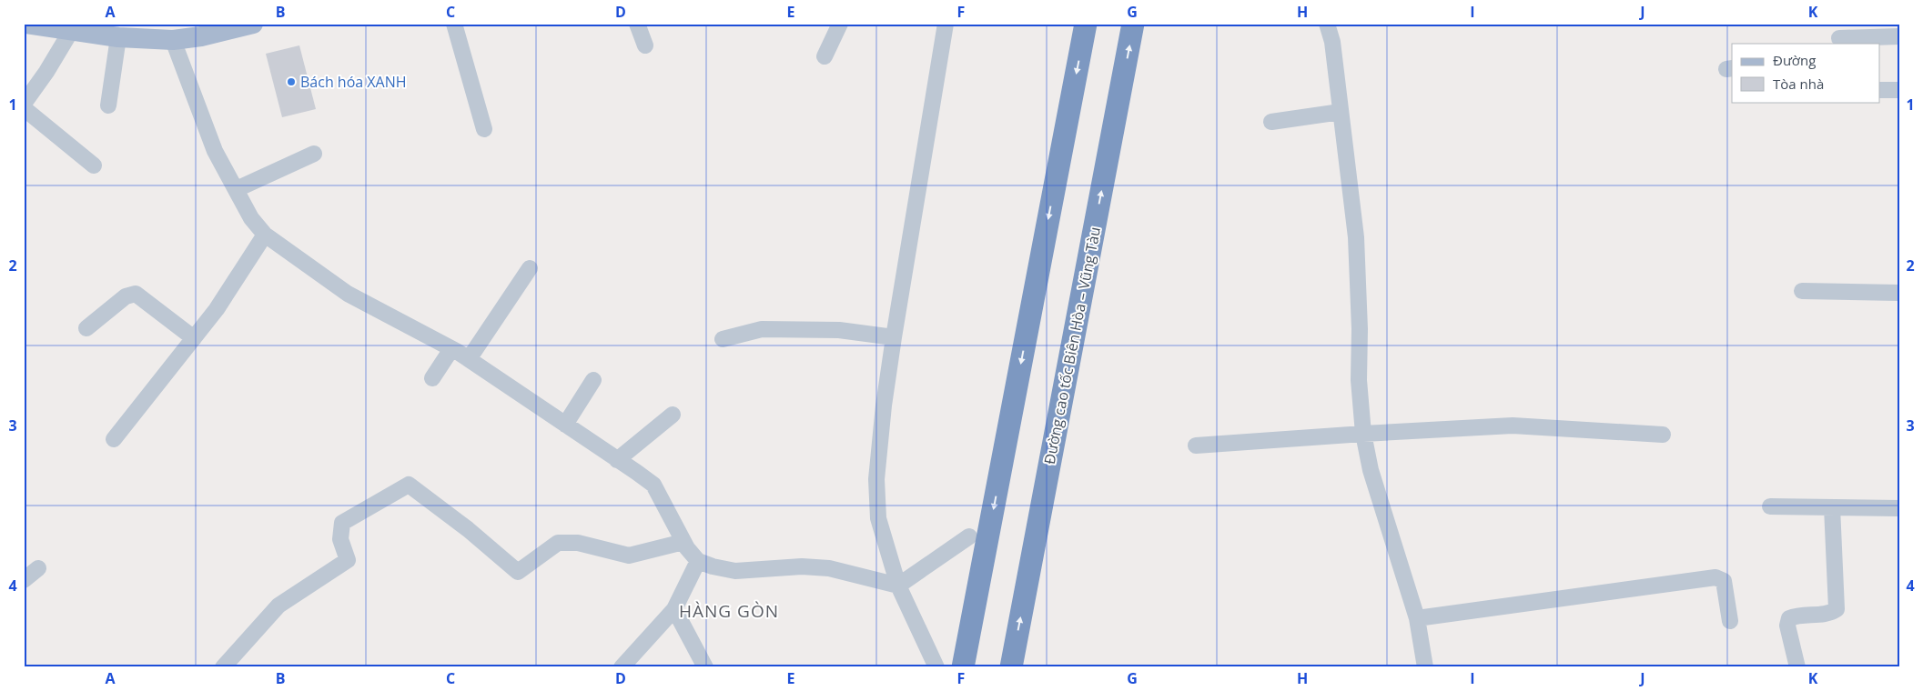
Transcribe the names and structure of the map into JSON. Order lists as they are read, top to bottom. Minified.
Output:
{"streets":{"highway":["Đường cao tốc Biên Hòa – Vũng Tàu"]},"districts":["HÀNG GÒN"],"places":["Bách hóa XANH"],"legend":["Đường","Tòa nhà"],"grid":{"columns":["A","B","C","D","E","F","G","H","I","J","K"],"rows":["1","2","3","4"]}}
